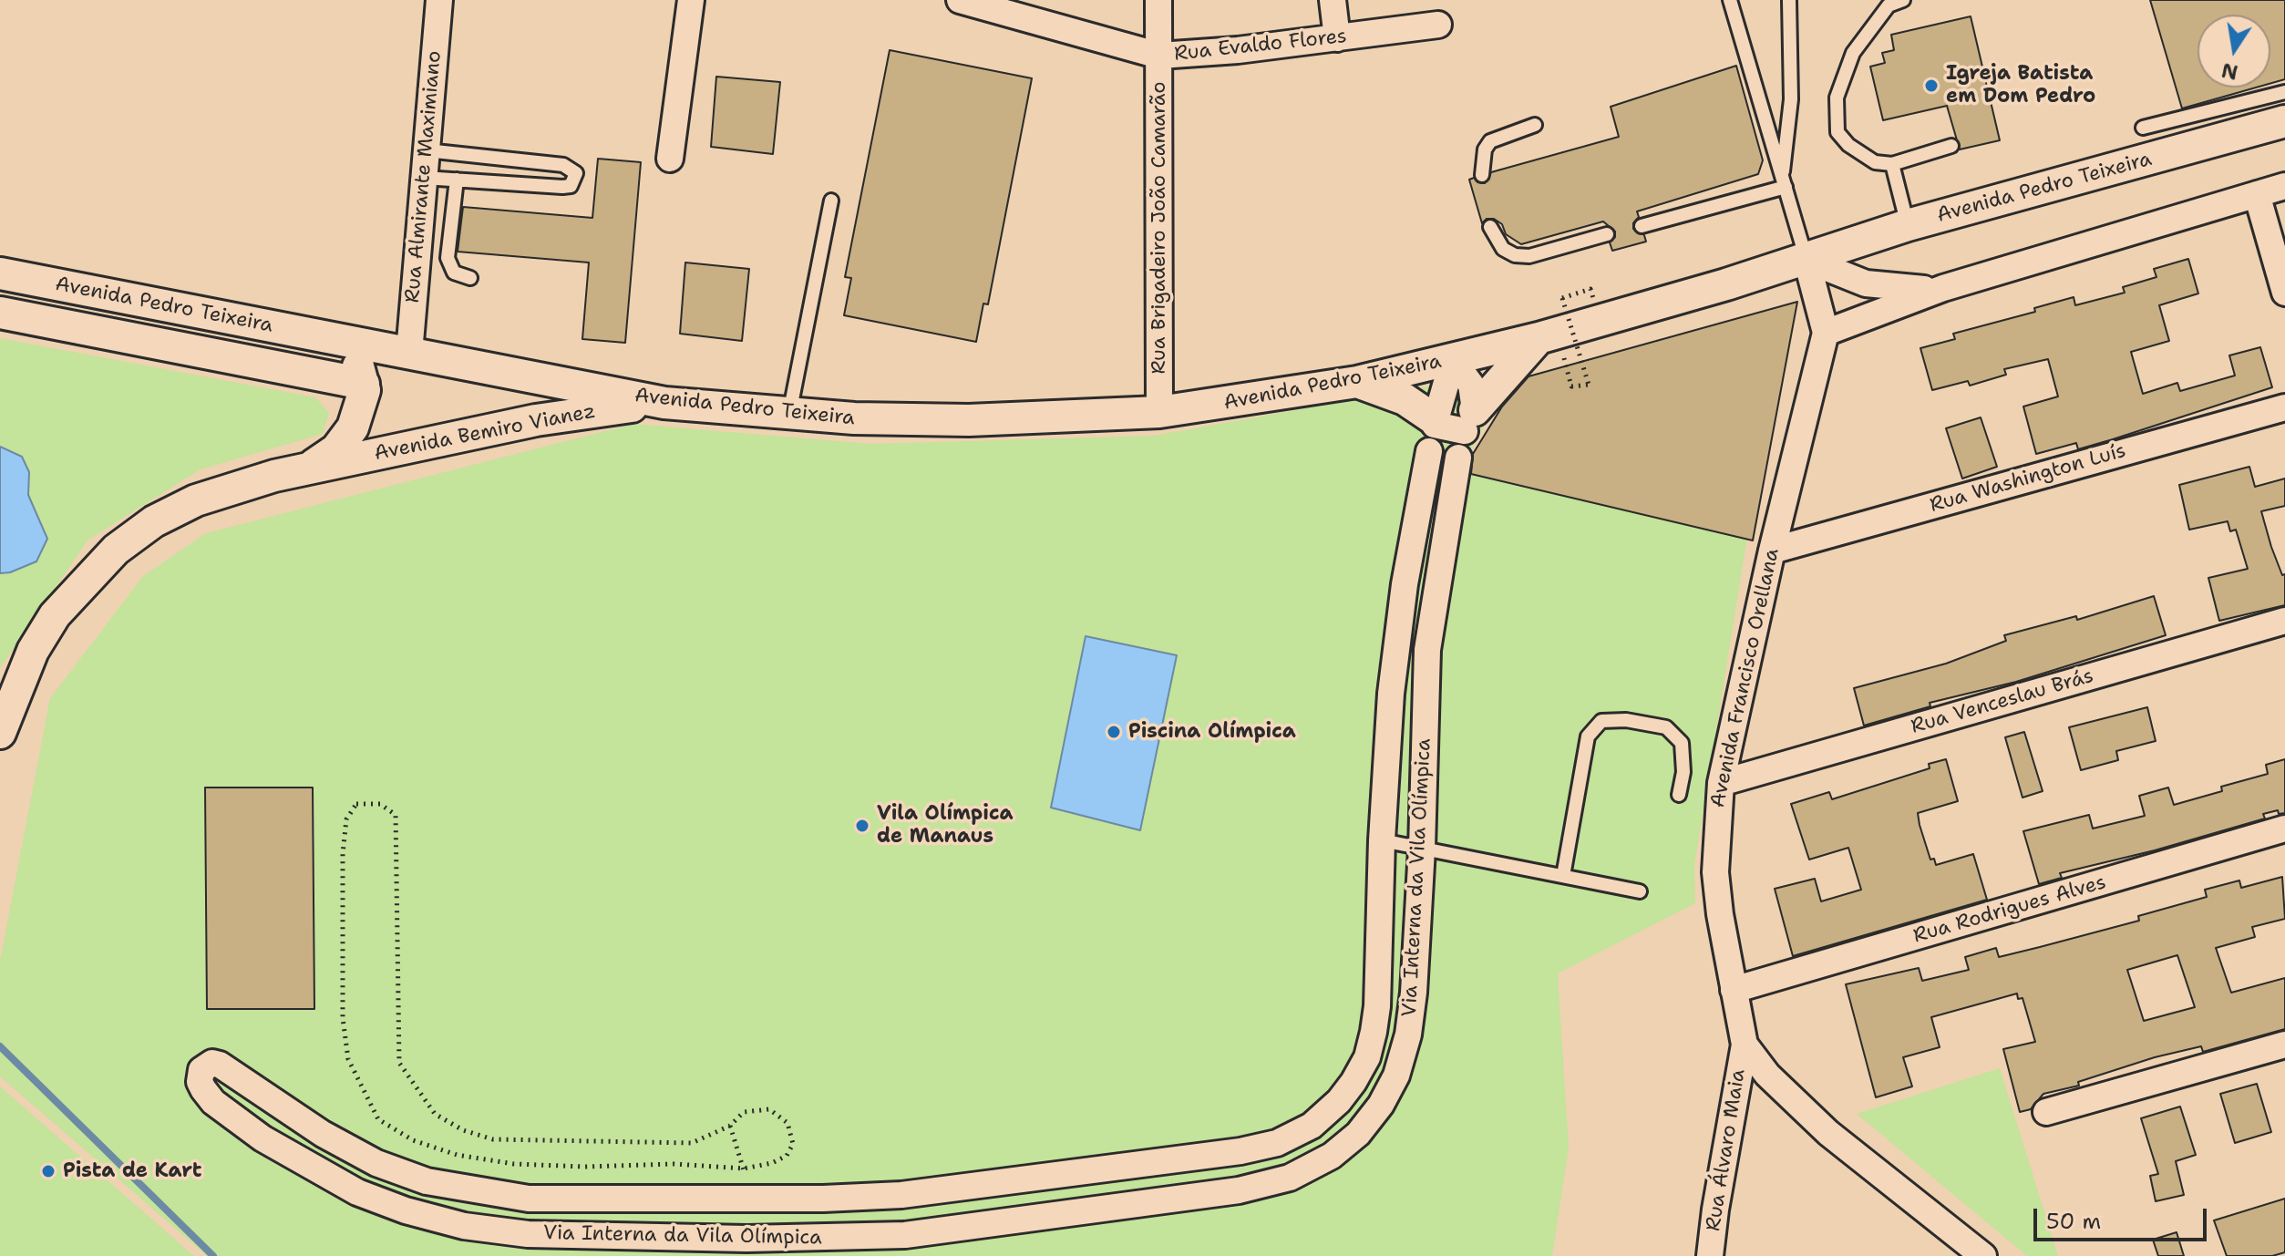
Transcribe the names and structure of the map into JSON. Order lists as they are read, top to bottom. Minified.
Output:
{"streets":{"street":["Rua Evaldo Flores","Rua Almirante Maximiano","Avenida Pedro Teixeira","Rua Brigadeiro João Camarão","Avenida Bemiro Vianez","Rua Washington Luís","Avenida Francisco Orellana","Rua Venceslau Brás","Via Interna da Vila Olímpica","Rua Rodrigues Alves","Rua Álvaro Maia"]},"crossings":[["Rua Evaldo Flores","Rua Brigadeiro João Camarão"],["Rua Almirante Maximiano","Avenida Pedro Teixeira"],["Avenida Pedro Teixeira","Rua Brigadeiro João Camarão"],["Avenida Pedro Teixeira","Avenida Bemiro Vianez"],["Avenida Pedro Teixeira","Avenida Francisco Orellana"],["Rua Washington Luís","Avenida Francisco Orellana"],["Avenida Francisco Orellana","Rua Venceslau Brás"],["Avenida Francisco Orellana","Rua Rodrigues Alves"],["Avenida Francisco Orellana","Rua Álvaro Maia"]],"places":["Igreja Batista em Dom Pedro","Piscina Olímpica","Vila Olímpica de Manaus","Pista de Kart"],"scale_bar":"50 m","north":"bottom"}
